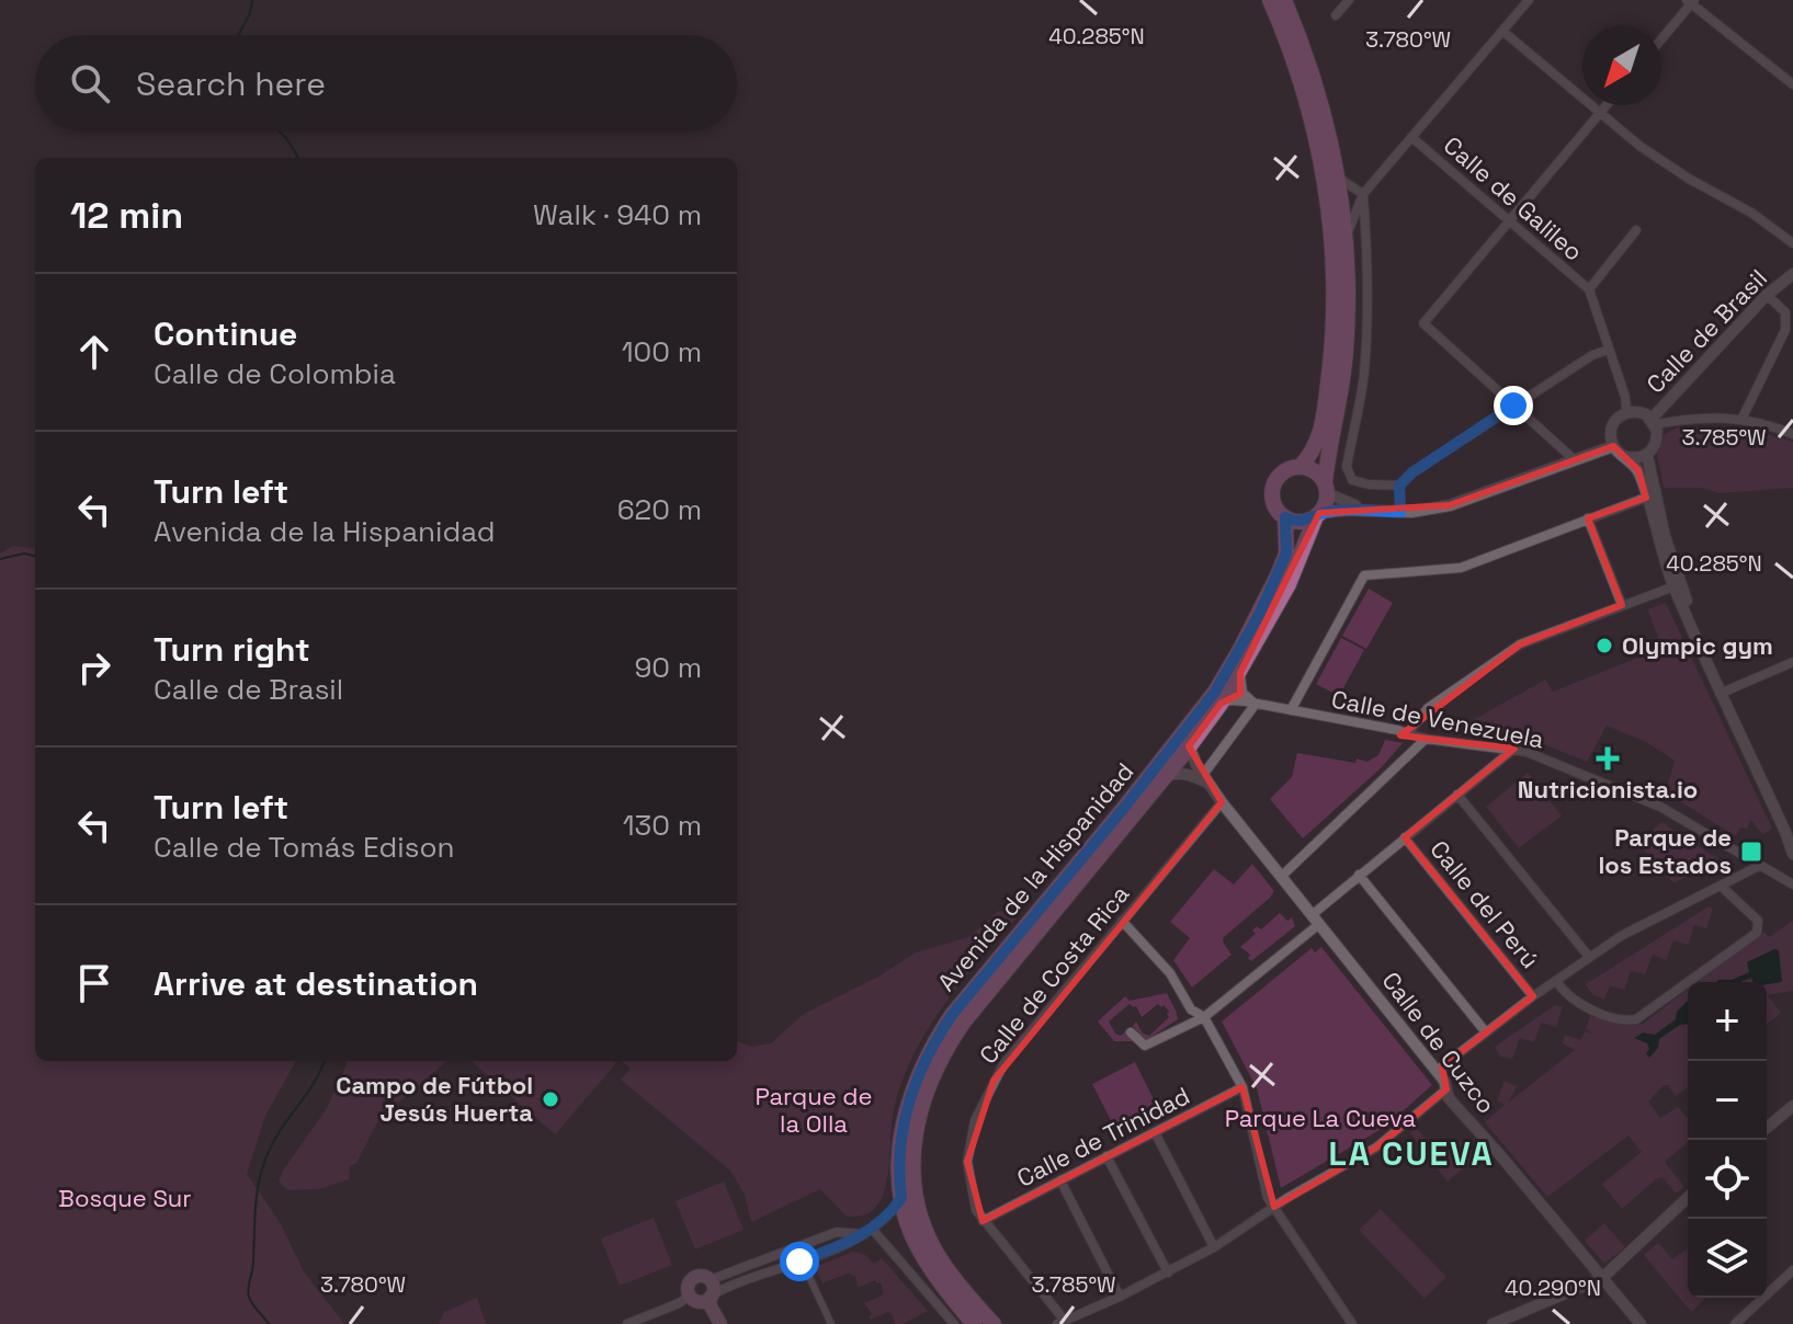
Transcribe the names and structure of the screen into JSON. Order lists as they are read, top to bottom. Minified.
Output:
{"streets":{"main road":["Avenida de la Hispanidad"],"street":["Calle de Galileo","Calle de Brasil","Calle de Venezuela","Calle del Perú","Calle de Costa Rica","Calle de Cuzco","Calle de Trinidad"]},"crossings":[["Calle de Galileo","Calle de Brasil"],["Calle de Venezuela","Avenida de la Hispanidad"],["Avenida de la Hispanidad","Calle de Cuzco"],["Calle de Costa Rica","Calle de Cuzco"],["Calle de Costa Rica","Calle de Trinidad"]],"districts":["LA CUEVA"],"parks":["Parque de la Olla","Parque La Cueva","Bosque Sur"],"places":{"other":["Olympic gym","Campo de Fútbol Jesús Huerta"],"health":["Nutricionista.io"],"transit":["Parque de los Estados"]},"north":"bottom left","page":{"search":"Search here","heading":["12 min","Walk · 940 m"],"list":[["Continue","Calle de Colombia","100 m"],["Turn left","Avenida de la Hispanidad","620 m"],["Turn right","Calle de Brasil","90 m"],["Turn left","Calle de Tomás Edison","130 m"],"Arrive at destination"],"map_buttons":["+","−"]},"coordinates":["40.285°N","3.780°W","3.785°W","40.290°N"]}
